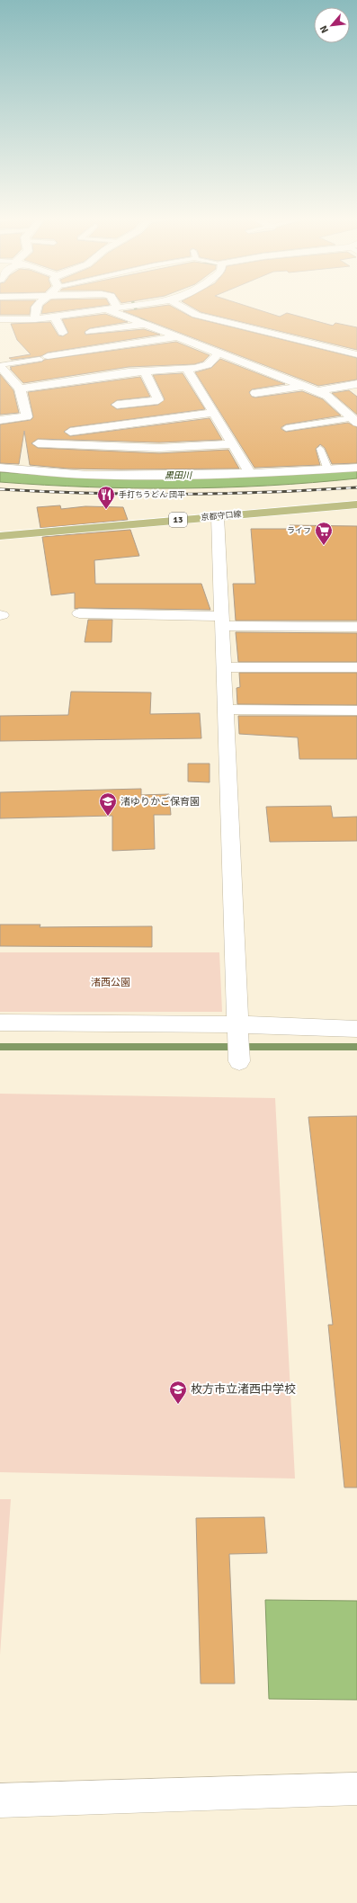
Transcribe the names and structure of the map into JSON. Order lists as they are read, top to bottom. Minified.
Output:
{"streets":{"main road":["京都守口線","13"]},"water":["黒田川"],"parks":["渚西公園"],"places":{"restaurant":["手打ちうどん 団平"],"supermarket":["ライフ"],"school or university":["渚ゆりかご保育園","枚方市立渚西中学校"]},"north":"bottom left"}
